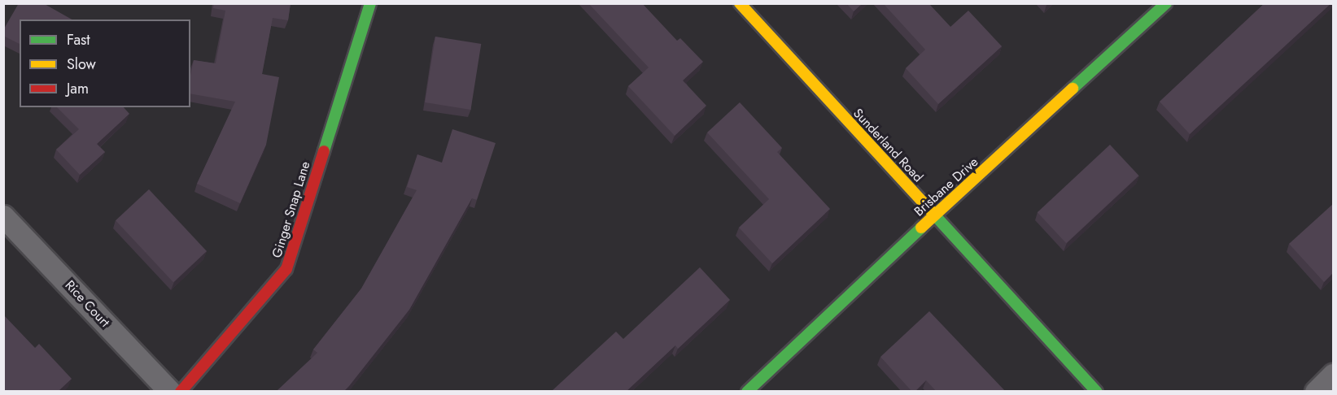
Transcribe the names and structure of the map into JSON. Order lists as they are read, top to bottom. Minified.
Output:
{"streets":{"street":["Sunderland Road","Brisbane Drive","Ginger Snap Lane","Rice Court"]},"crossings":[["Sunderland Road","Brisbane Drive"]],"legend":["Fast","Slow","Jam"]}
